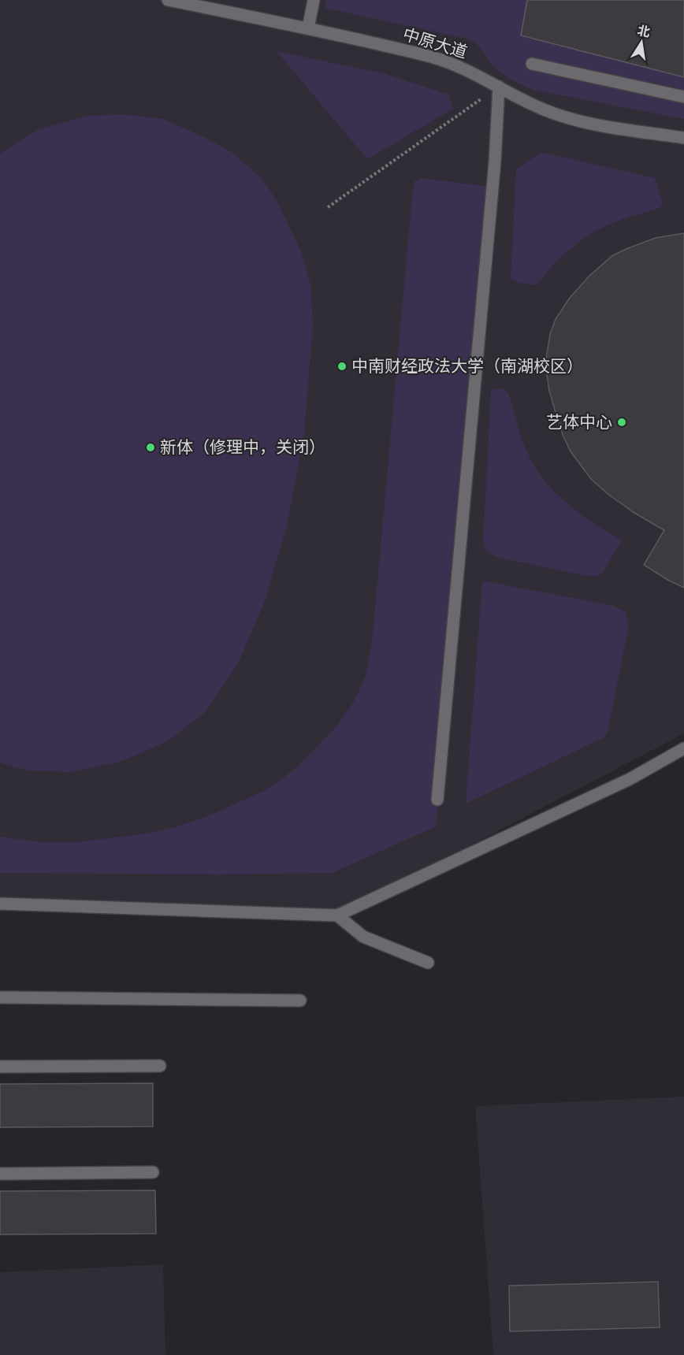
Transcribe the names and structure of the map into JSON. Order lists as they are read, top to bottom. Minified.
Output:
{"streets":{"street":["中原大道"]},"places":["中南财经政法大学（南湖校区）","艺体中心","新体（修理中，关闭）"],"north":"top"}
